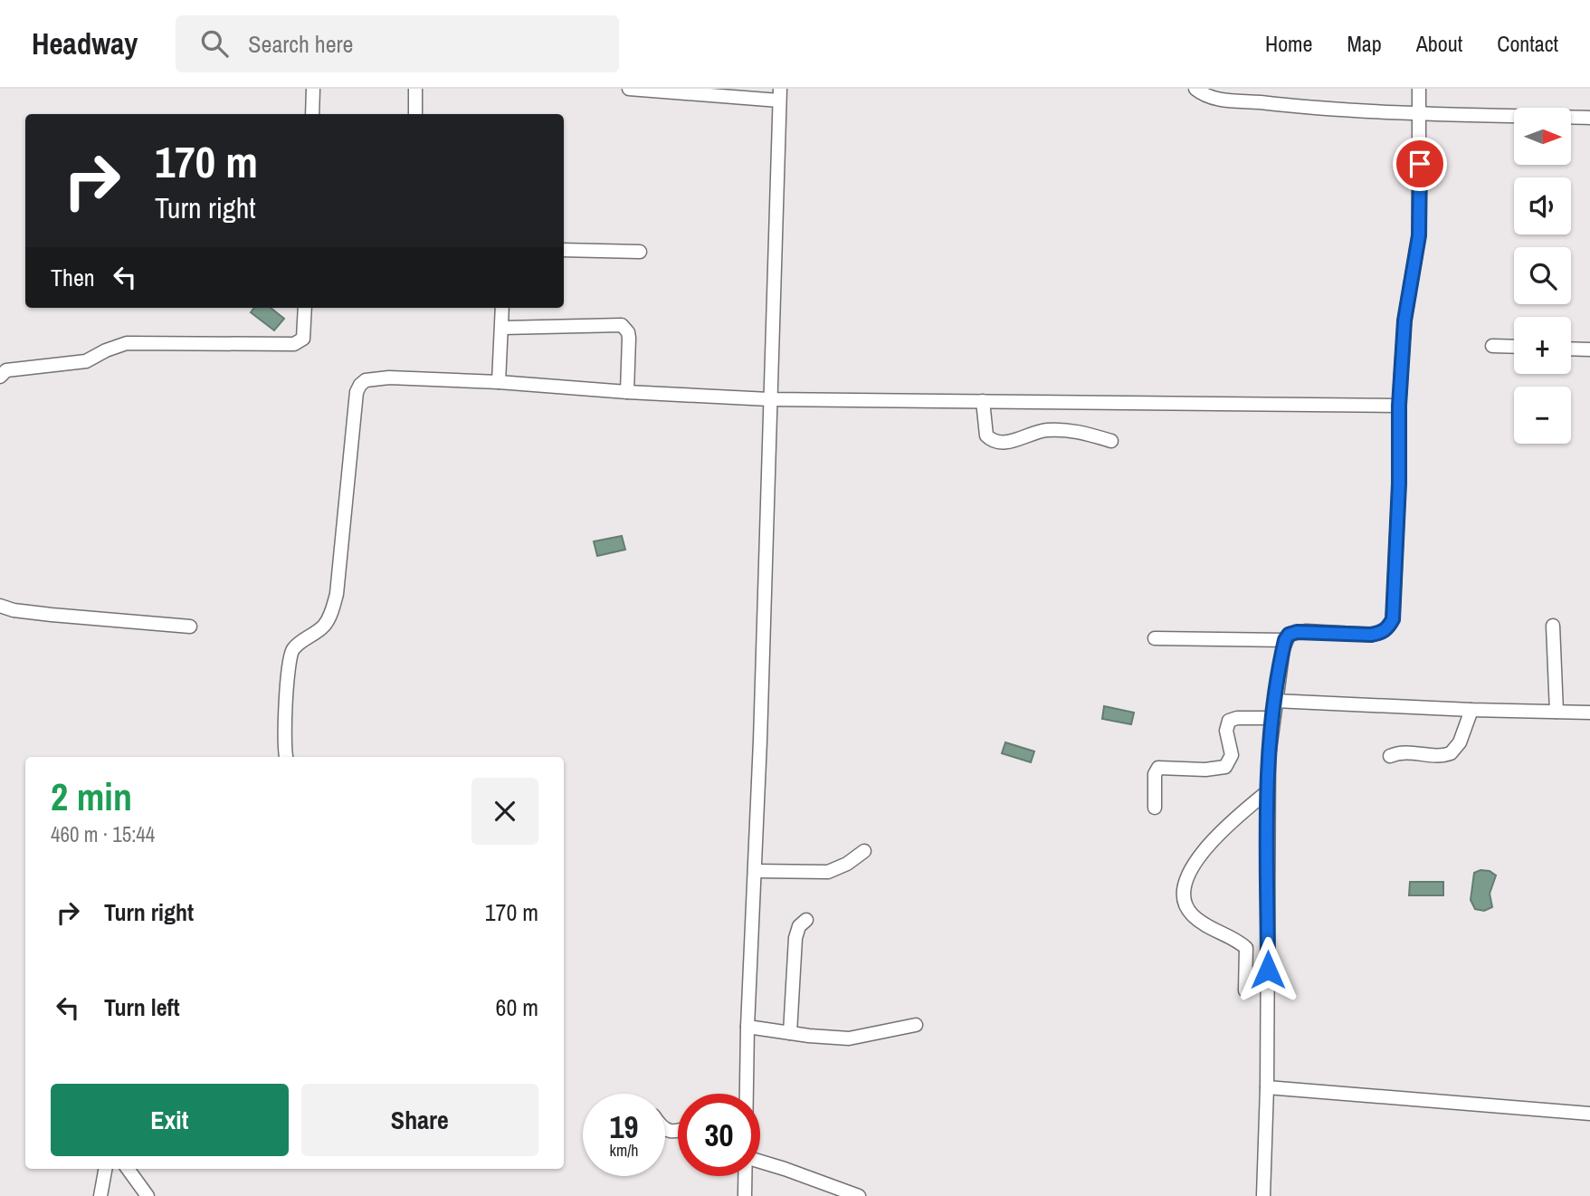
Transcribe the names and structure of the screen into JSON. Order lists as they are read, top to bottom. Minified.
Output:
{"north":"right","page":{"header":"Headway","search":"Search here","nav":["Home","Map","About","Contact"],"map_buttons":["+","−"],"turn":["170 m","Turn right"],"then":"Then","heading":["2 min","460 m · 15:44"],"list":[{"name":"Turn right","value":"170 m"},{"name":"Turn left","value":"60 m"}],"buttons":["Exit","Share"],"speed":"19 km/h","limit":"30"}}
